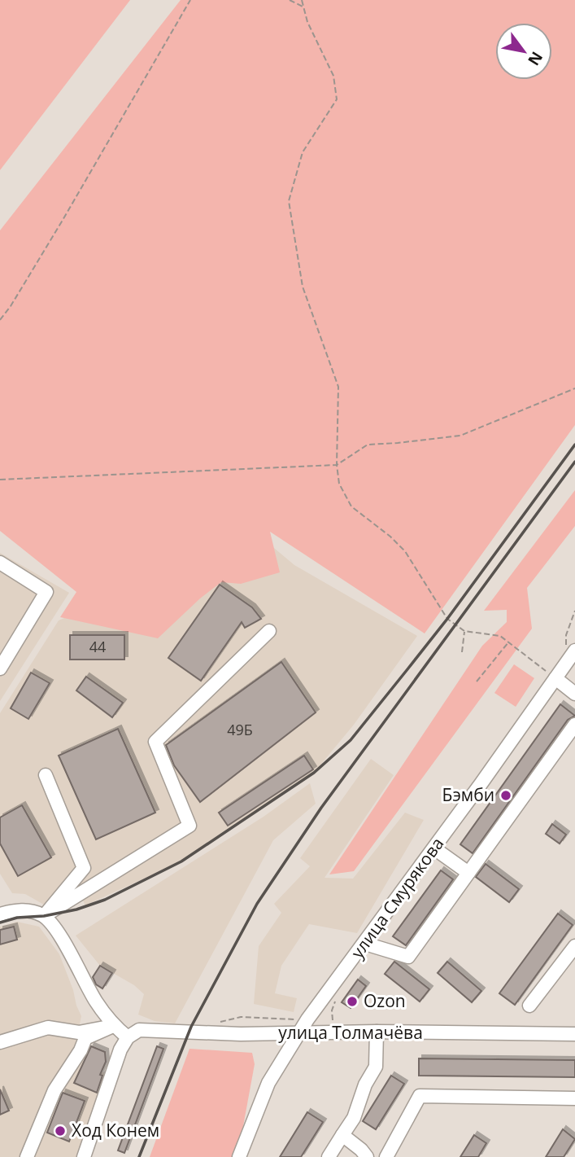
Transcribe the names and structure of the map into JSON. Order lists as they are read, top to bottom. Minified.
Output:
{"streets":{"street":["улица Смурякова","улица Толмачёва"]},"crossings":[["улица Смурякова","улица Толмачёва"]],"places":["Бэмби","Ozon","Ход Конем"],"house_numbers":["44","49Б"],"north":"bottom right"}
